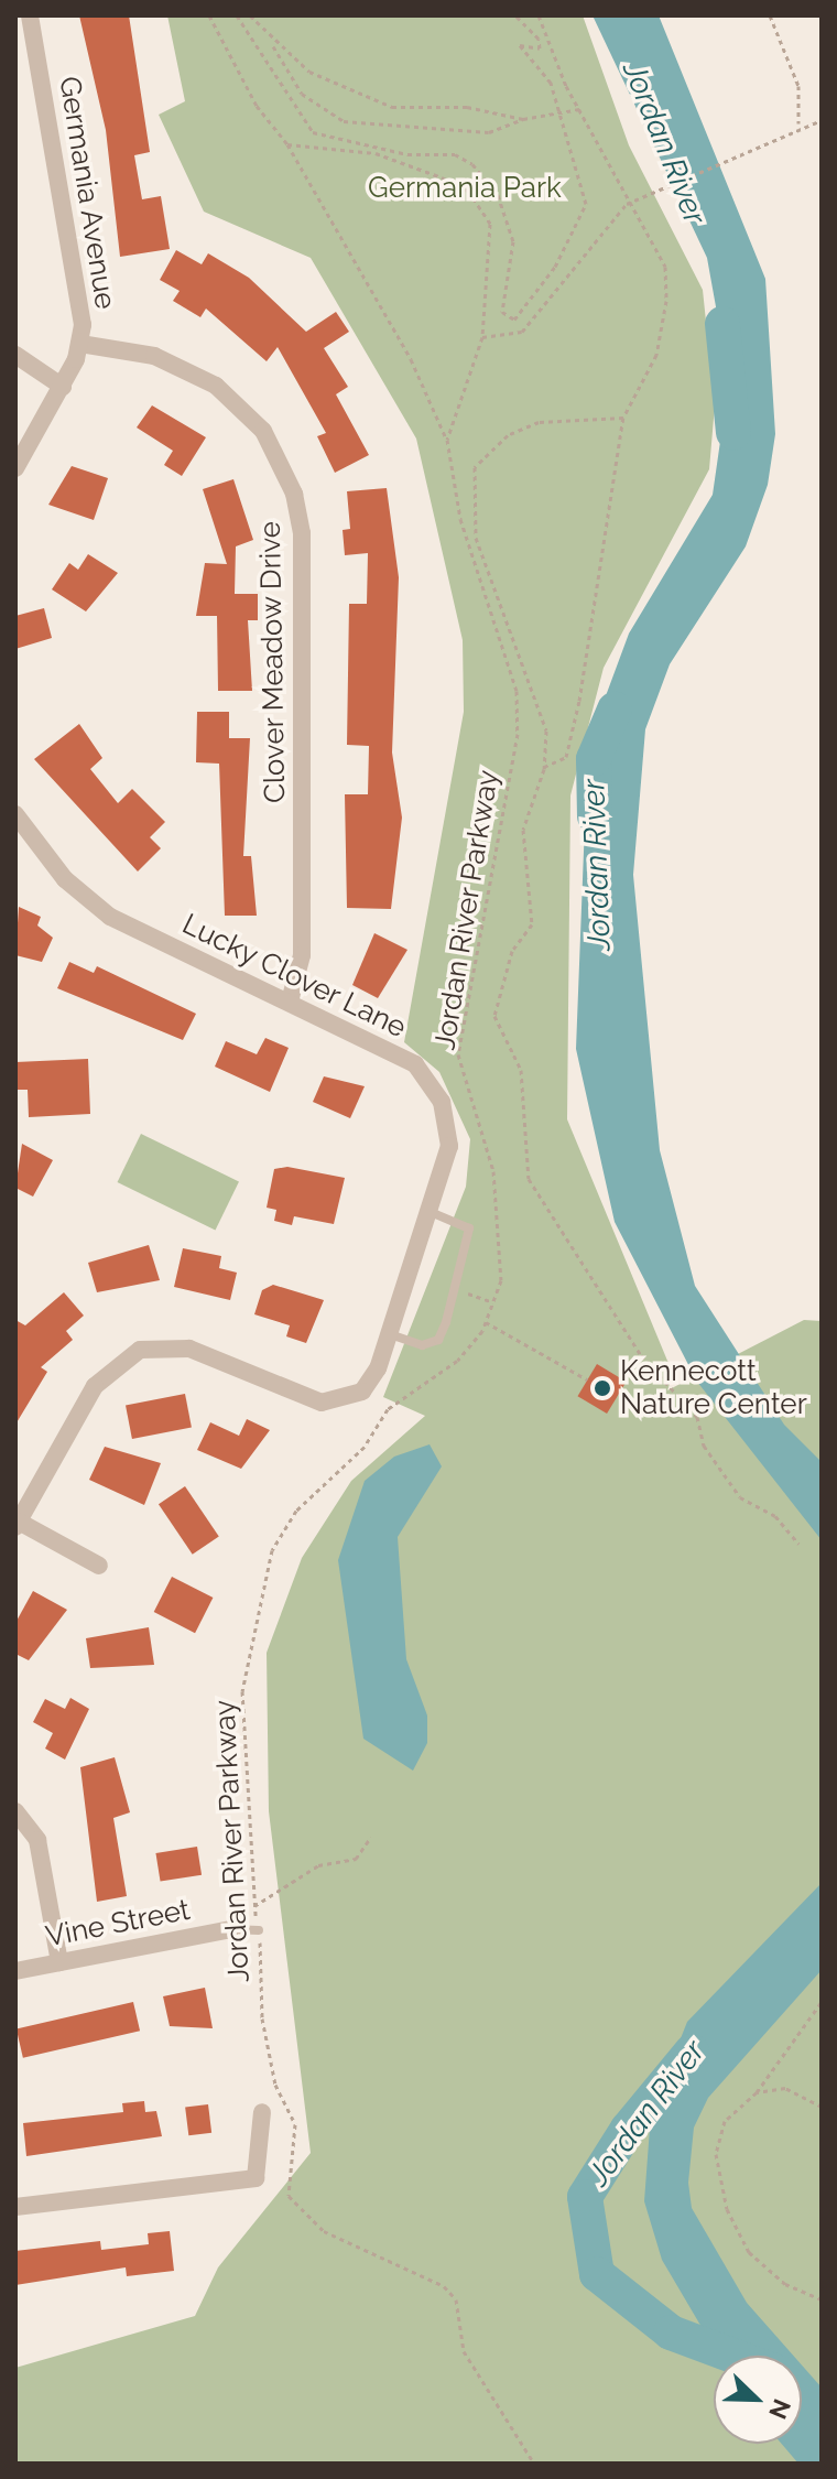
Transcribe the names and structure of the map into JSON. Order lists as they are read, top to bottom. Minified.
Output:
{"streets":{"street":["Germania Avenue","Clover Meadow Drive","Lucky Clover Lane","Vine Street"],"path":["Jordan River Parkway"]},"crossings":[["Germania Avenue","Clover Meadow Drive"],["Clover Meadow Drive","Lucky Clover Lane"]],"water":["Jordan River"],"parks":["Germania Park"],"places":["Kennecott Nature Center"],"north":"bottom right"}
